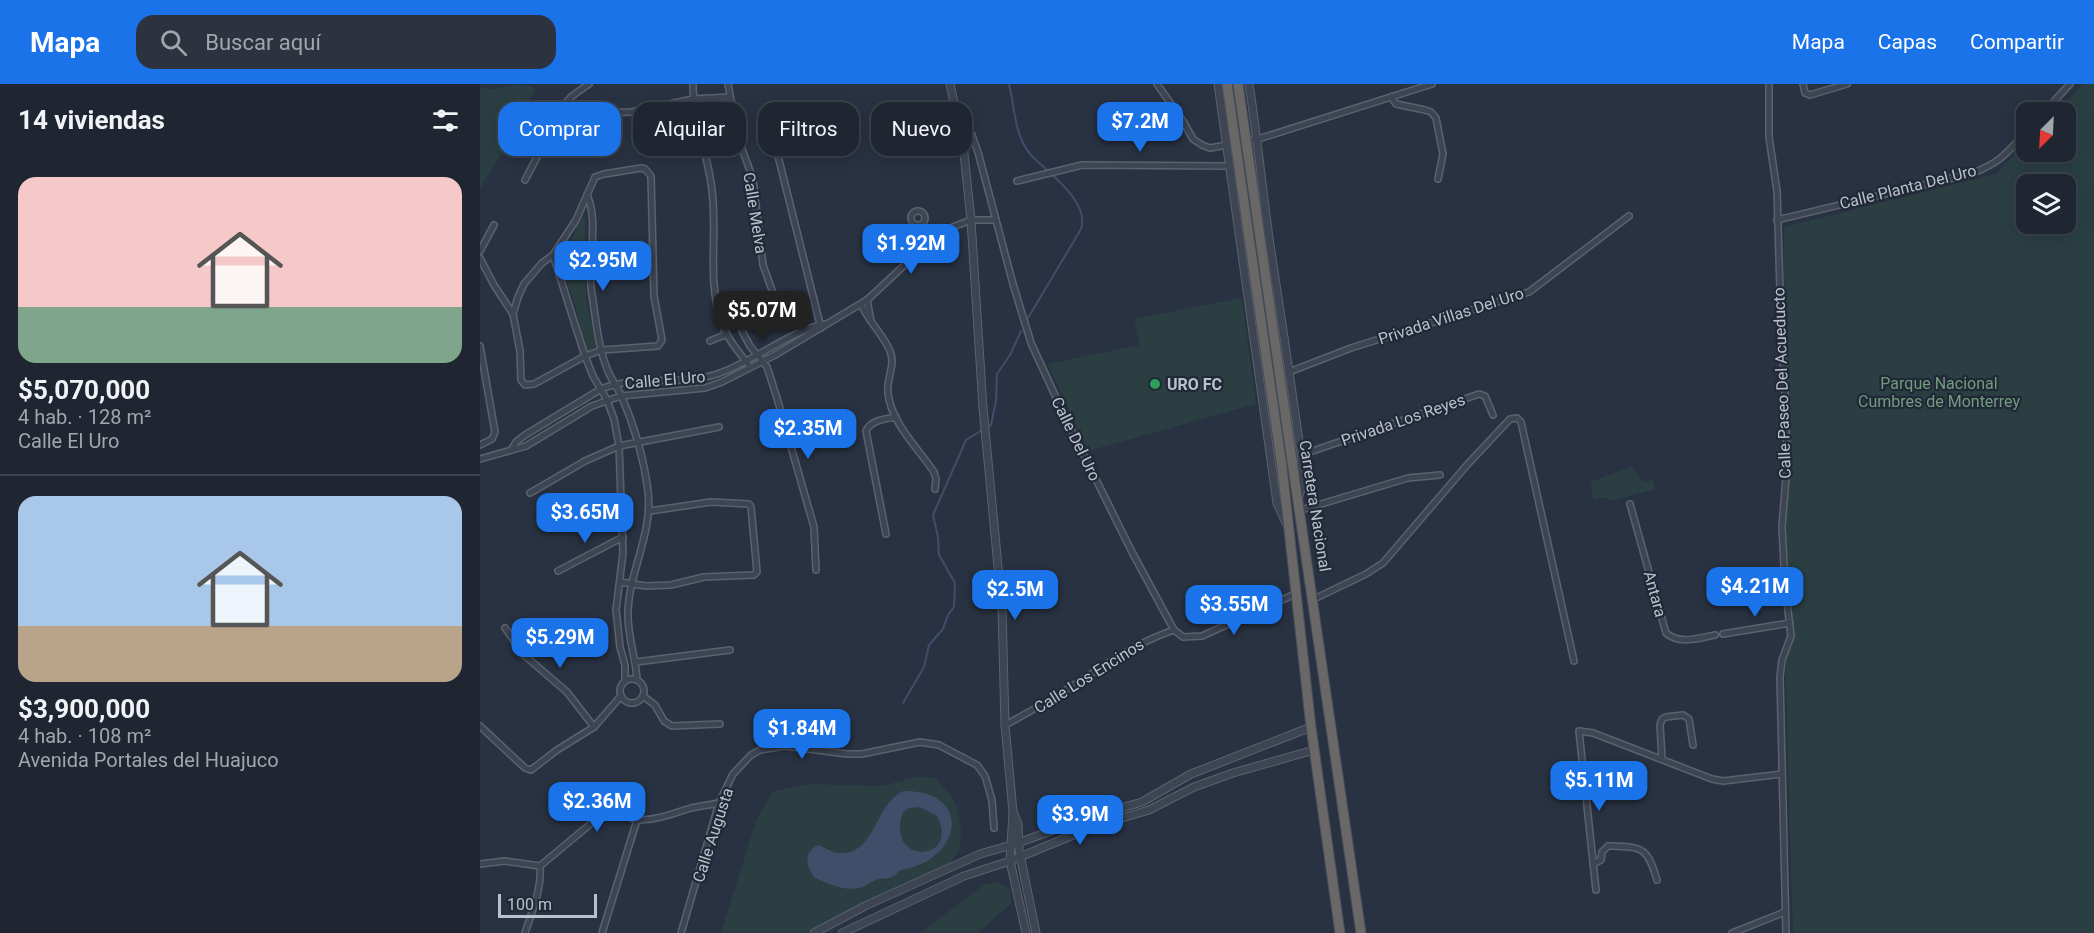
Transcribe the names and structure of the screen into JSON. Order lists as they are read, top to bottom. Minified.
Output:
{"streets":{"highway":["Carretera Nacional"],"street":["Calle Planta Del Uro","Calle Melva","Privada Villas Del Uro","Calle El Uro","Calle Paseo Del Acueducto","Privada Los Reyes","Calle Del Uro","Antara","Calle Los Encinos","Calle Augusta"]},"crossings":[["Calle Planta Del Uro","Calle Paseo Del Acueducto"],["Calle El Uro","Calle Del Uro"],["Calle Del Uro","Calle Los Encinos"]],"parks":["Parque Nacional Cumbres de Monterrey"],"places":["URO FC"],"scale_bar":"100 m","north":"bottom left","page":{"header":"Mapa","search":"Buscar aquí","nav":["Mapa","Capas","Compartir"],"heading":"14 viviendas","price":["$7.2M","$1.92M","$2.95M","$5.07M","$2.35M","$3.65M","$4.21M","$2.5M","$3.55M","$5.29M","$1.84M","$5.11M","$2.36M","$3.9M"],"chip":["Comprar","Alquilar","Filtros","Nuevo"],"list":[{"name":"$5,070,000","note":"4 hab. · 128 m² · Calle El Uro"},{"name":"$3,900,000","note":"4 hab. · 108 m² · Avenida Portales del Huajuco"}],"scale":"100 m"}}
